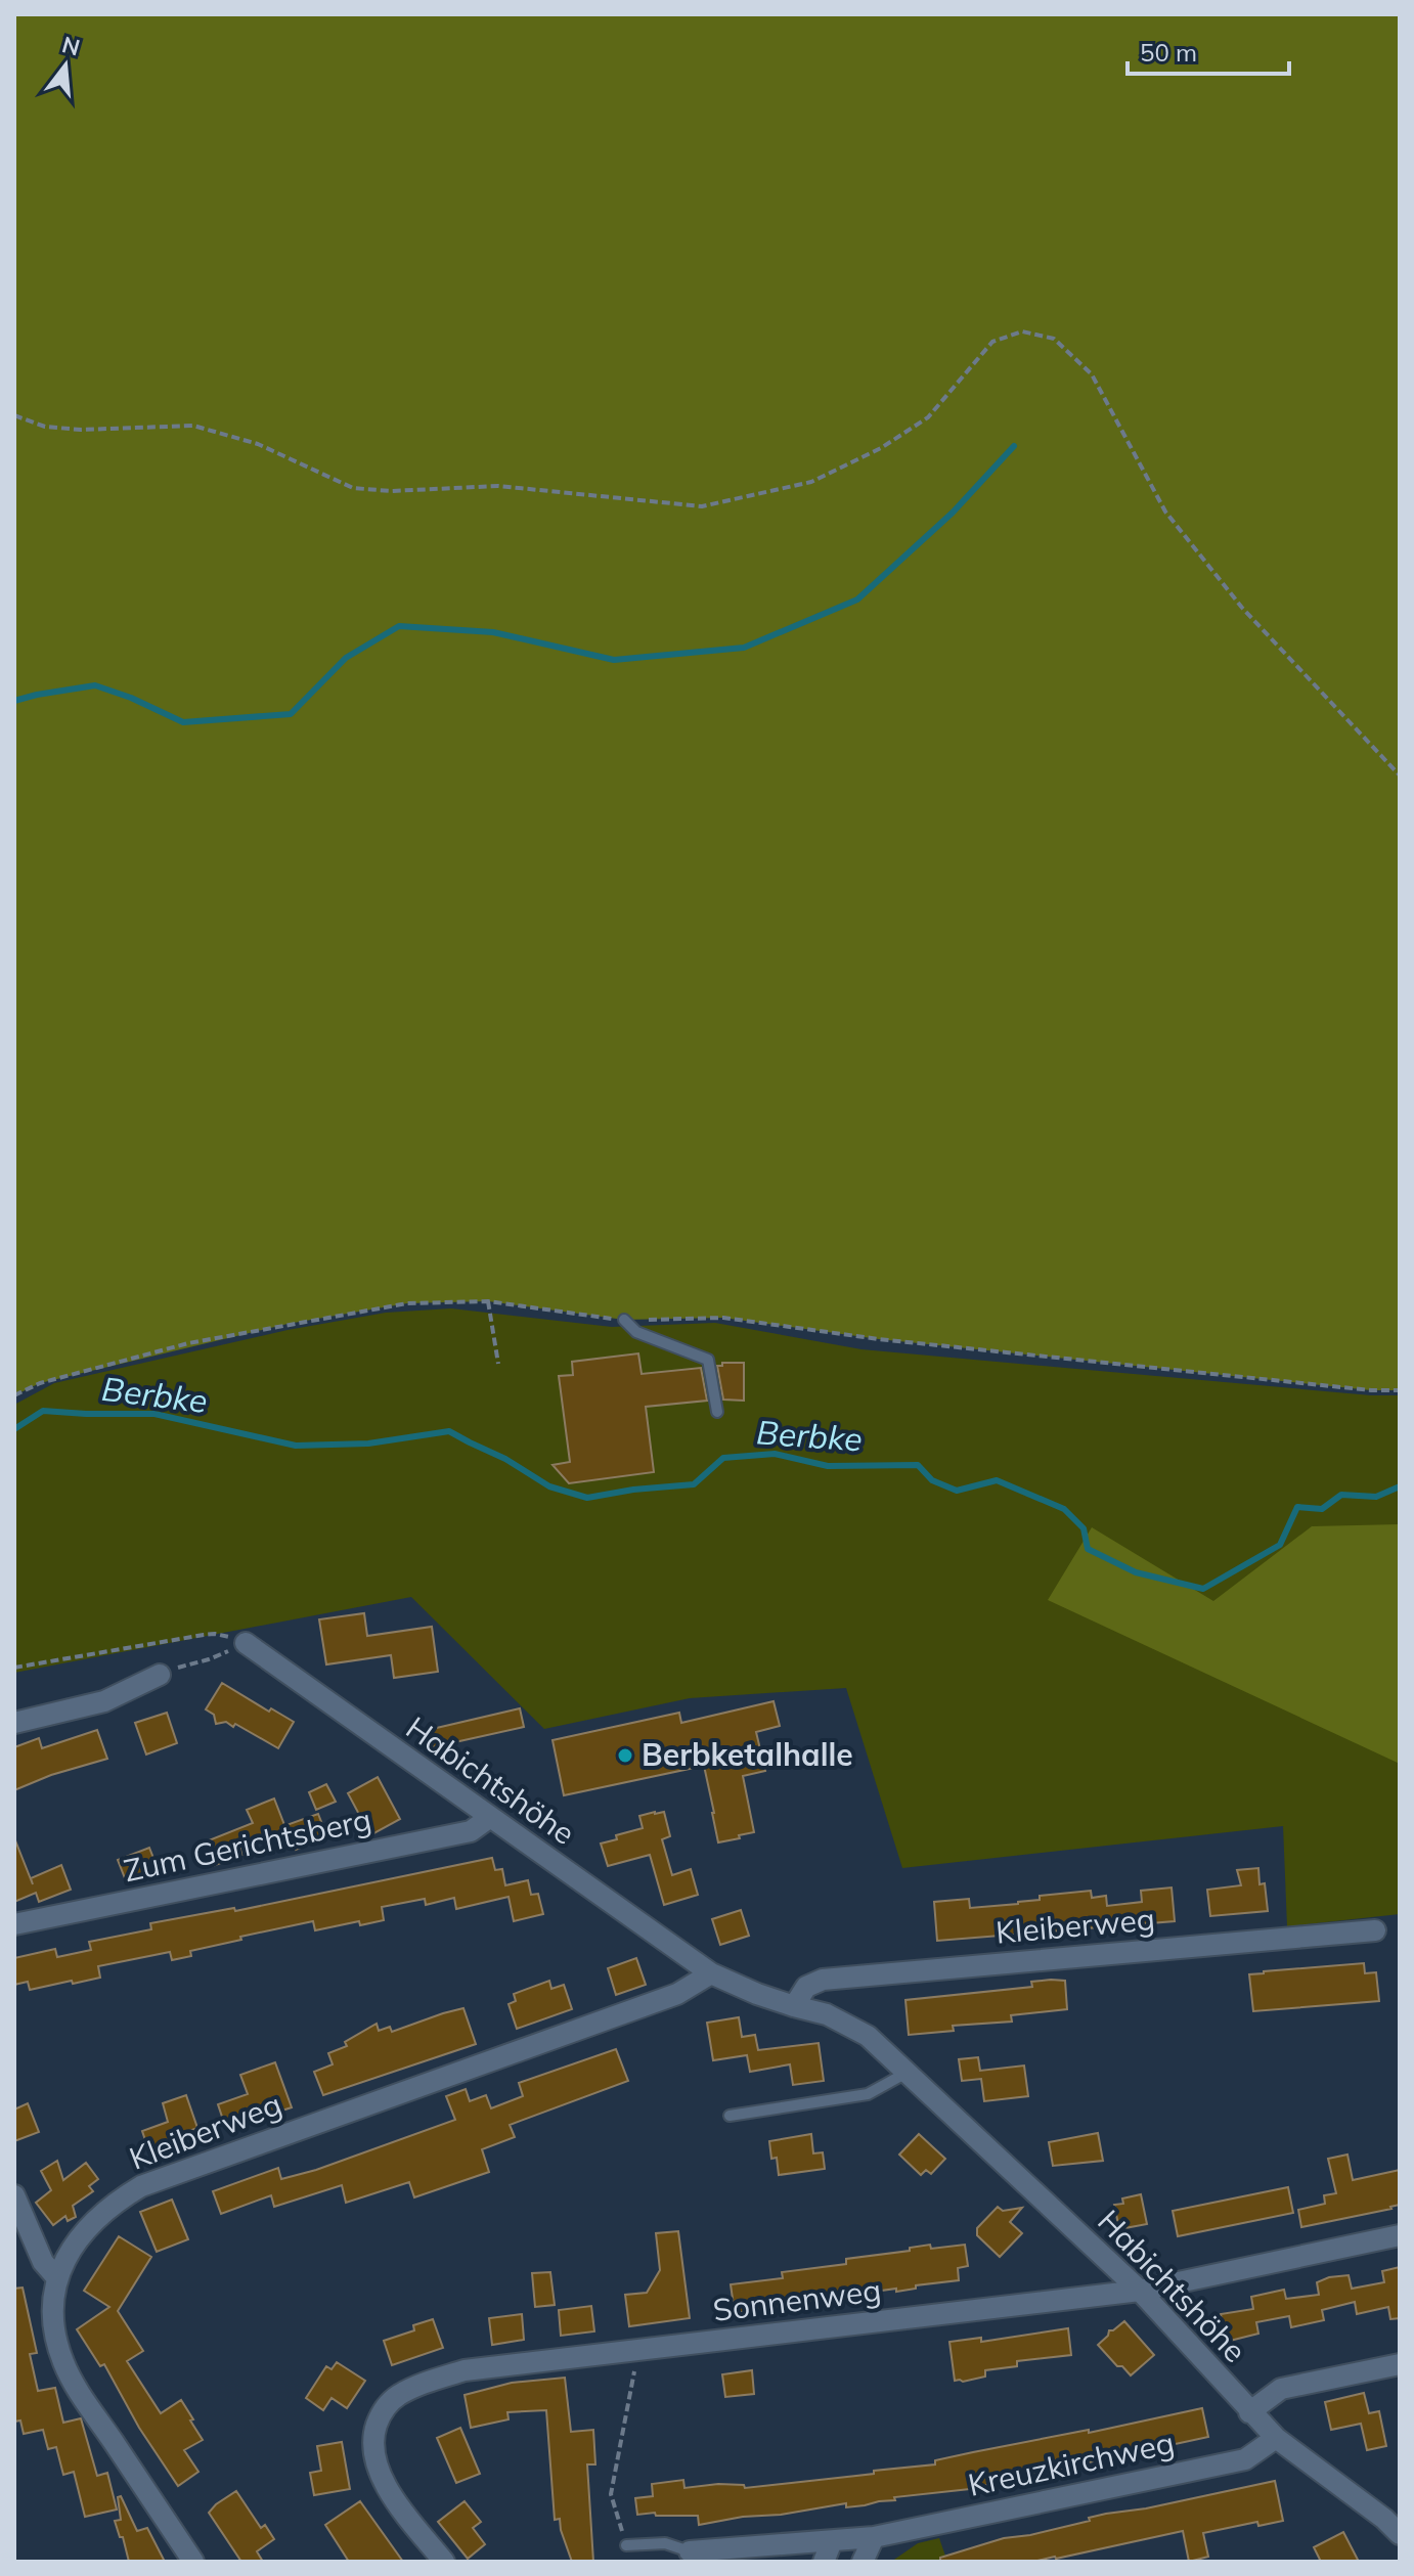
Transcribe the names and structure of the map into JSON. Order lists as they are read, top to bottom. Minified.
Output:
{"streets":{"street":["Habichtshöhe","Zum Gerichtsberg","Kleiberweg","Sonnenweg","Kreuzkirchweg"]},"crossings":[["Habichtshöhe","Zum Gerichtsberg"],["Habichtshöhe","Kleiberweg"],["Habichtshöhe","Sonnenweg"],["Habichtshöhe","Kreuzkirchweg"]],"water":["Berbke"],"places":["Berbketalhalle"],"scale_bar":"50 m","north":"top"}
